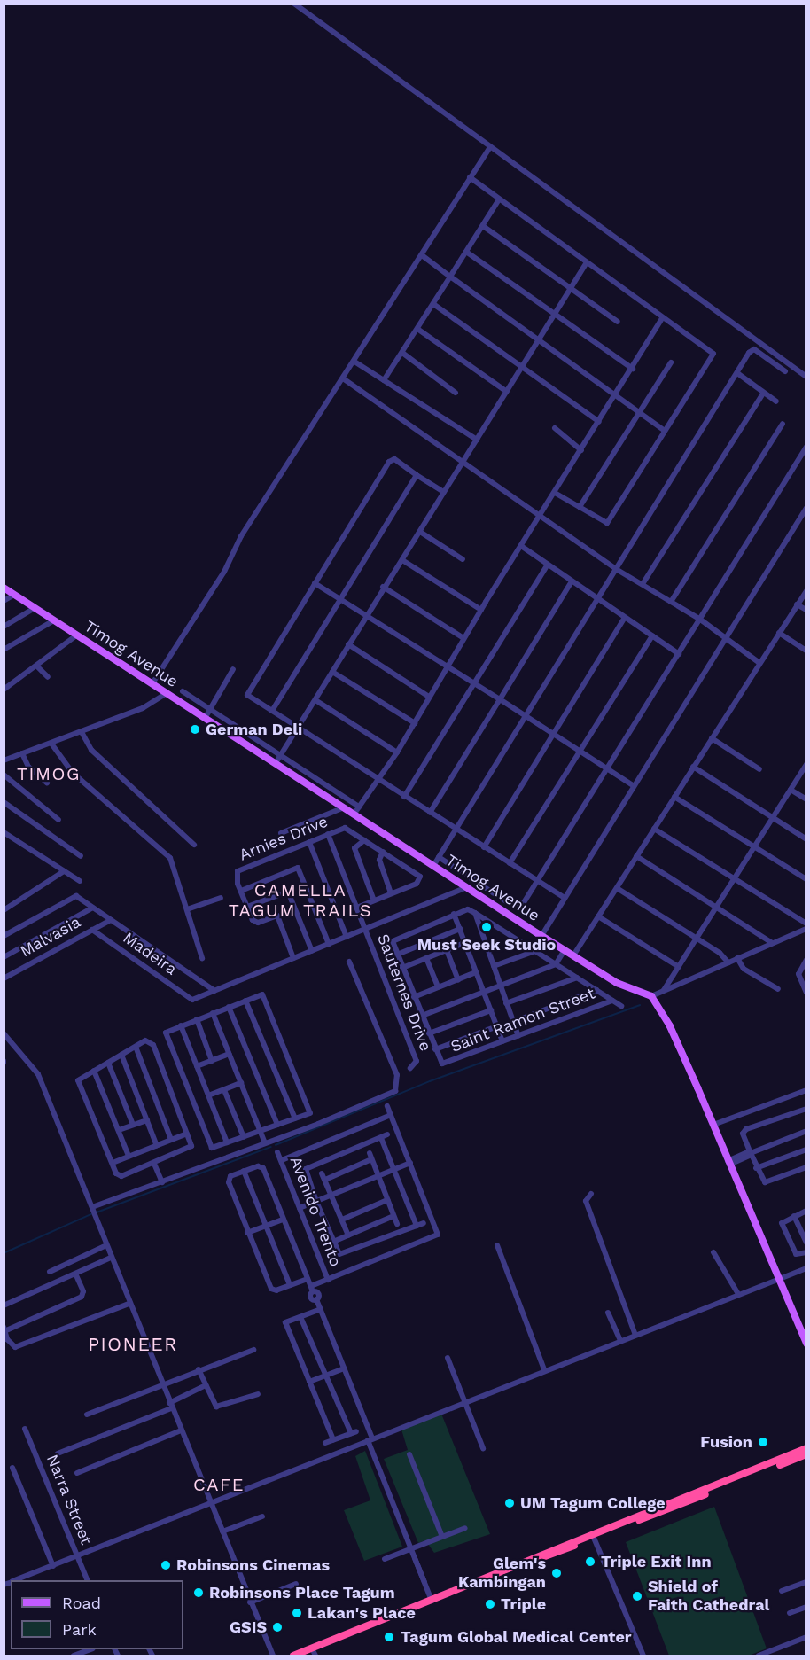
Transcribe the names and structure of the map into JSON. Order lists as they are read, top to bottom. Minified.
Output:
{"streets":{"main road":["Timog Avenue"],"street":["Arnies Drive","Malvasia","Madeira","Sauternes Drive","Saint Ramon Street","Avenido Trento","Narra Street"]},"crossings":[["Arnies Drive","Sauternes Drive"],["Malvasia","Madeira"]],"districts":["TIMOG","CAMELLA TAGUM TRAILS","PIONEER","CAFE"],"places":["German Deli","Must Seek Studio","Fusion","UM Tagum College","Triple Exit Inn","Robinsons Cinemas","Glem's Kambingan","Robinsons Place Tagum","Shield of Faith Cathedral","Triple","Lakan's Place","GSIS","Tagum Global Medical Center"],"legend":["Road","Park"]}
